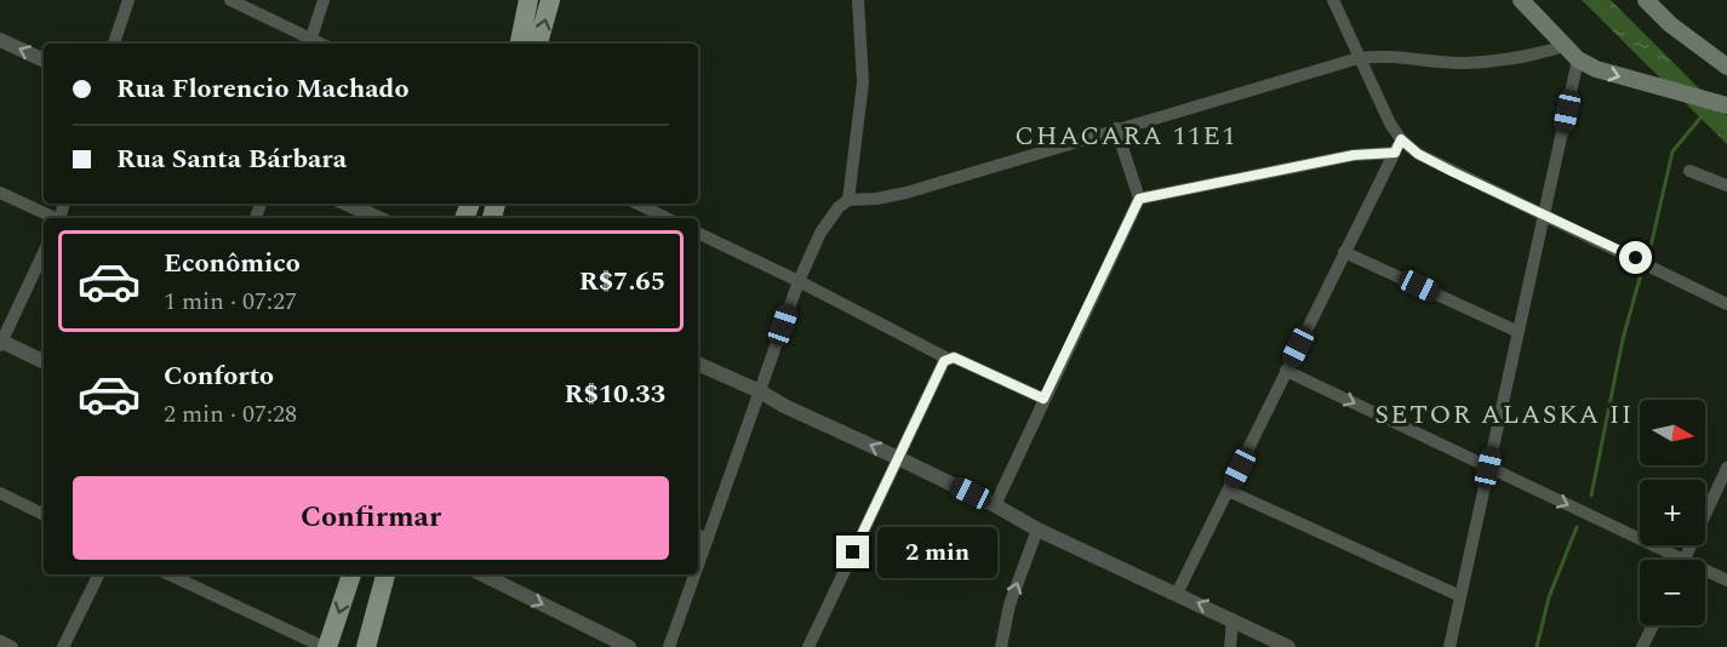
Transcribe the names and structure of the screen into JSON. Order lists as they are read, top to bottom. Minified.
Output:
{"districts":["CHACARA 11E1","SETOR ALASKA II"],"north":"right","page":{"banner":["Rua Florencio Machado","Rua Santa Bárbara"],"list":[{"name":"Econômico","note":"1 min · 07:27","value":"R$7.65"},{"name":"Conforto","note":"2 min · 07:28","value":"R$10.33"}],"map_buttons":["+","−"],"buttons":"Confirmar","bubble":"2 min"}}
